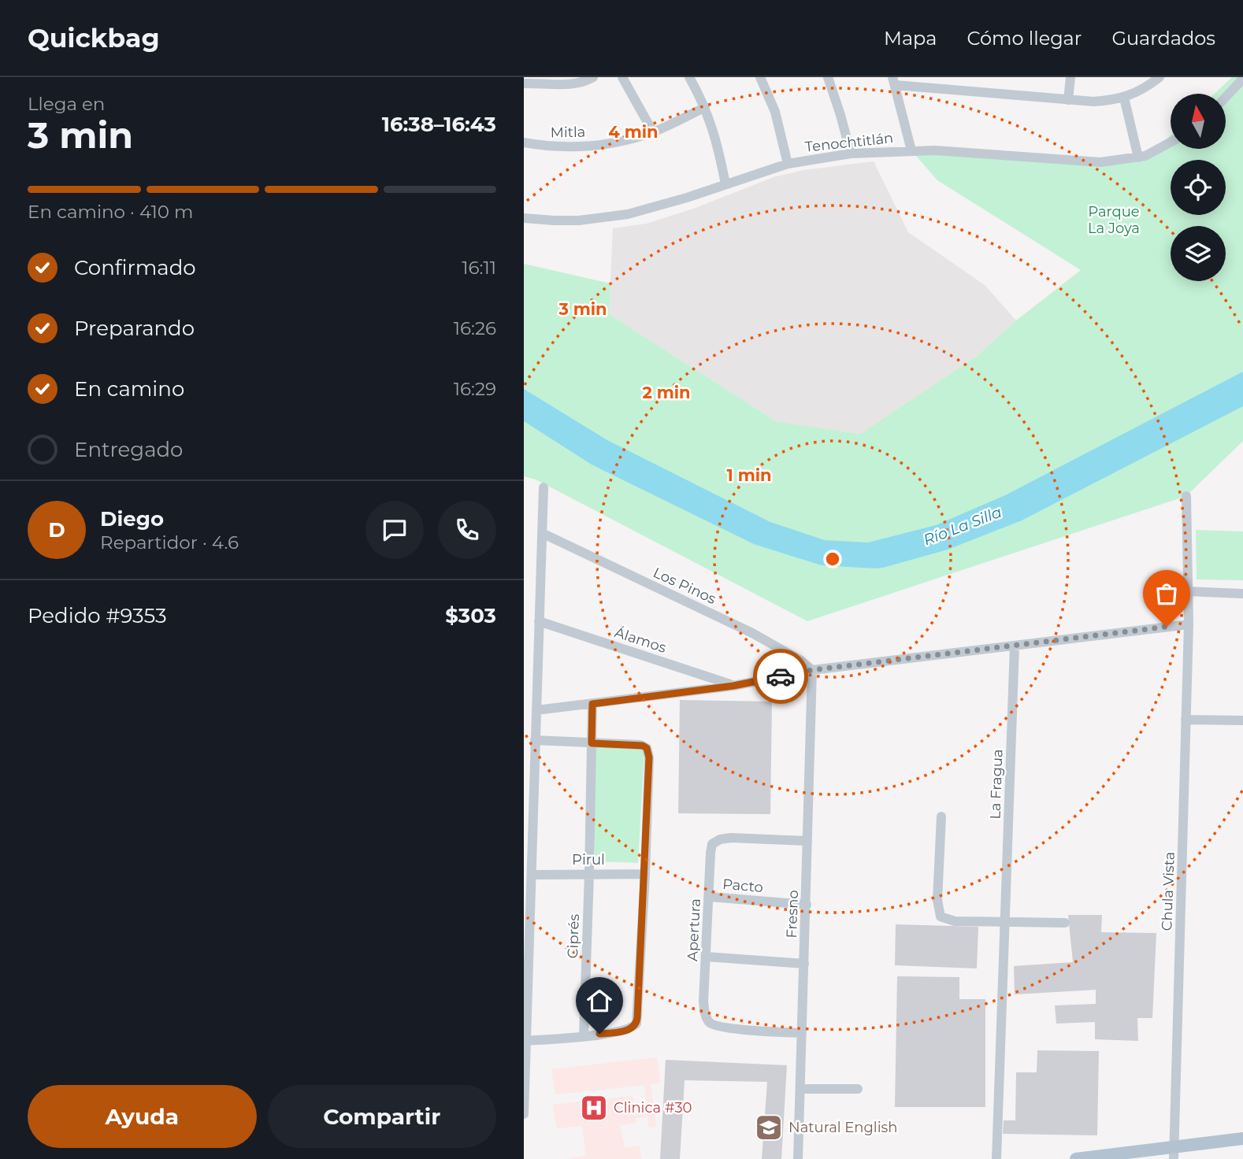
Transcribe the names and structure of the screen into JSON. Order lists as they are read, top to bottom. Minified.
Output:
{"streets":{"street":["Mitla","Tenochtitlán","Los Pinos","Álamos","La Fragua","Pirul","Pacto","Chula Vista","Fresno","Apertura","Ciprés"]},"crossings":[["Los Pinos","Fresno"],["Pirul","Ciprés"],["Pacto","Fresno"],["Pacto","Apertura"],["Fresno","Apertura"]],"water":["Río La Silla"],"parks":["Parque La Joya"],"places":{"hospital":["Clinica #30"],"school or university":["Natural English"]},"north":"top","page":{"header":"Quickbag","nav":["Mapa","Cómo llegar","Guardados"],"heading":["3 min","Llega en","16:38–16:43"],"panel":["Diego","Repartidor · 4.6","Pedido #9353","$303"],"bar":"En camino · 410 m","list":[["Confirmado","16:11"],["Preparando","16:26"],["En camino","16:29"],"Entregado"],"round":"D","buttons":["Ayuda","Compartir"]},"rings":["4 min","3 min","2 min","1 min"]}
